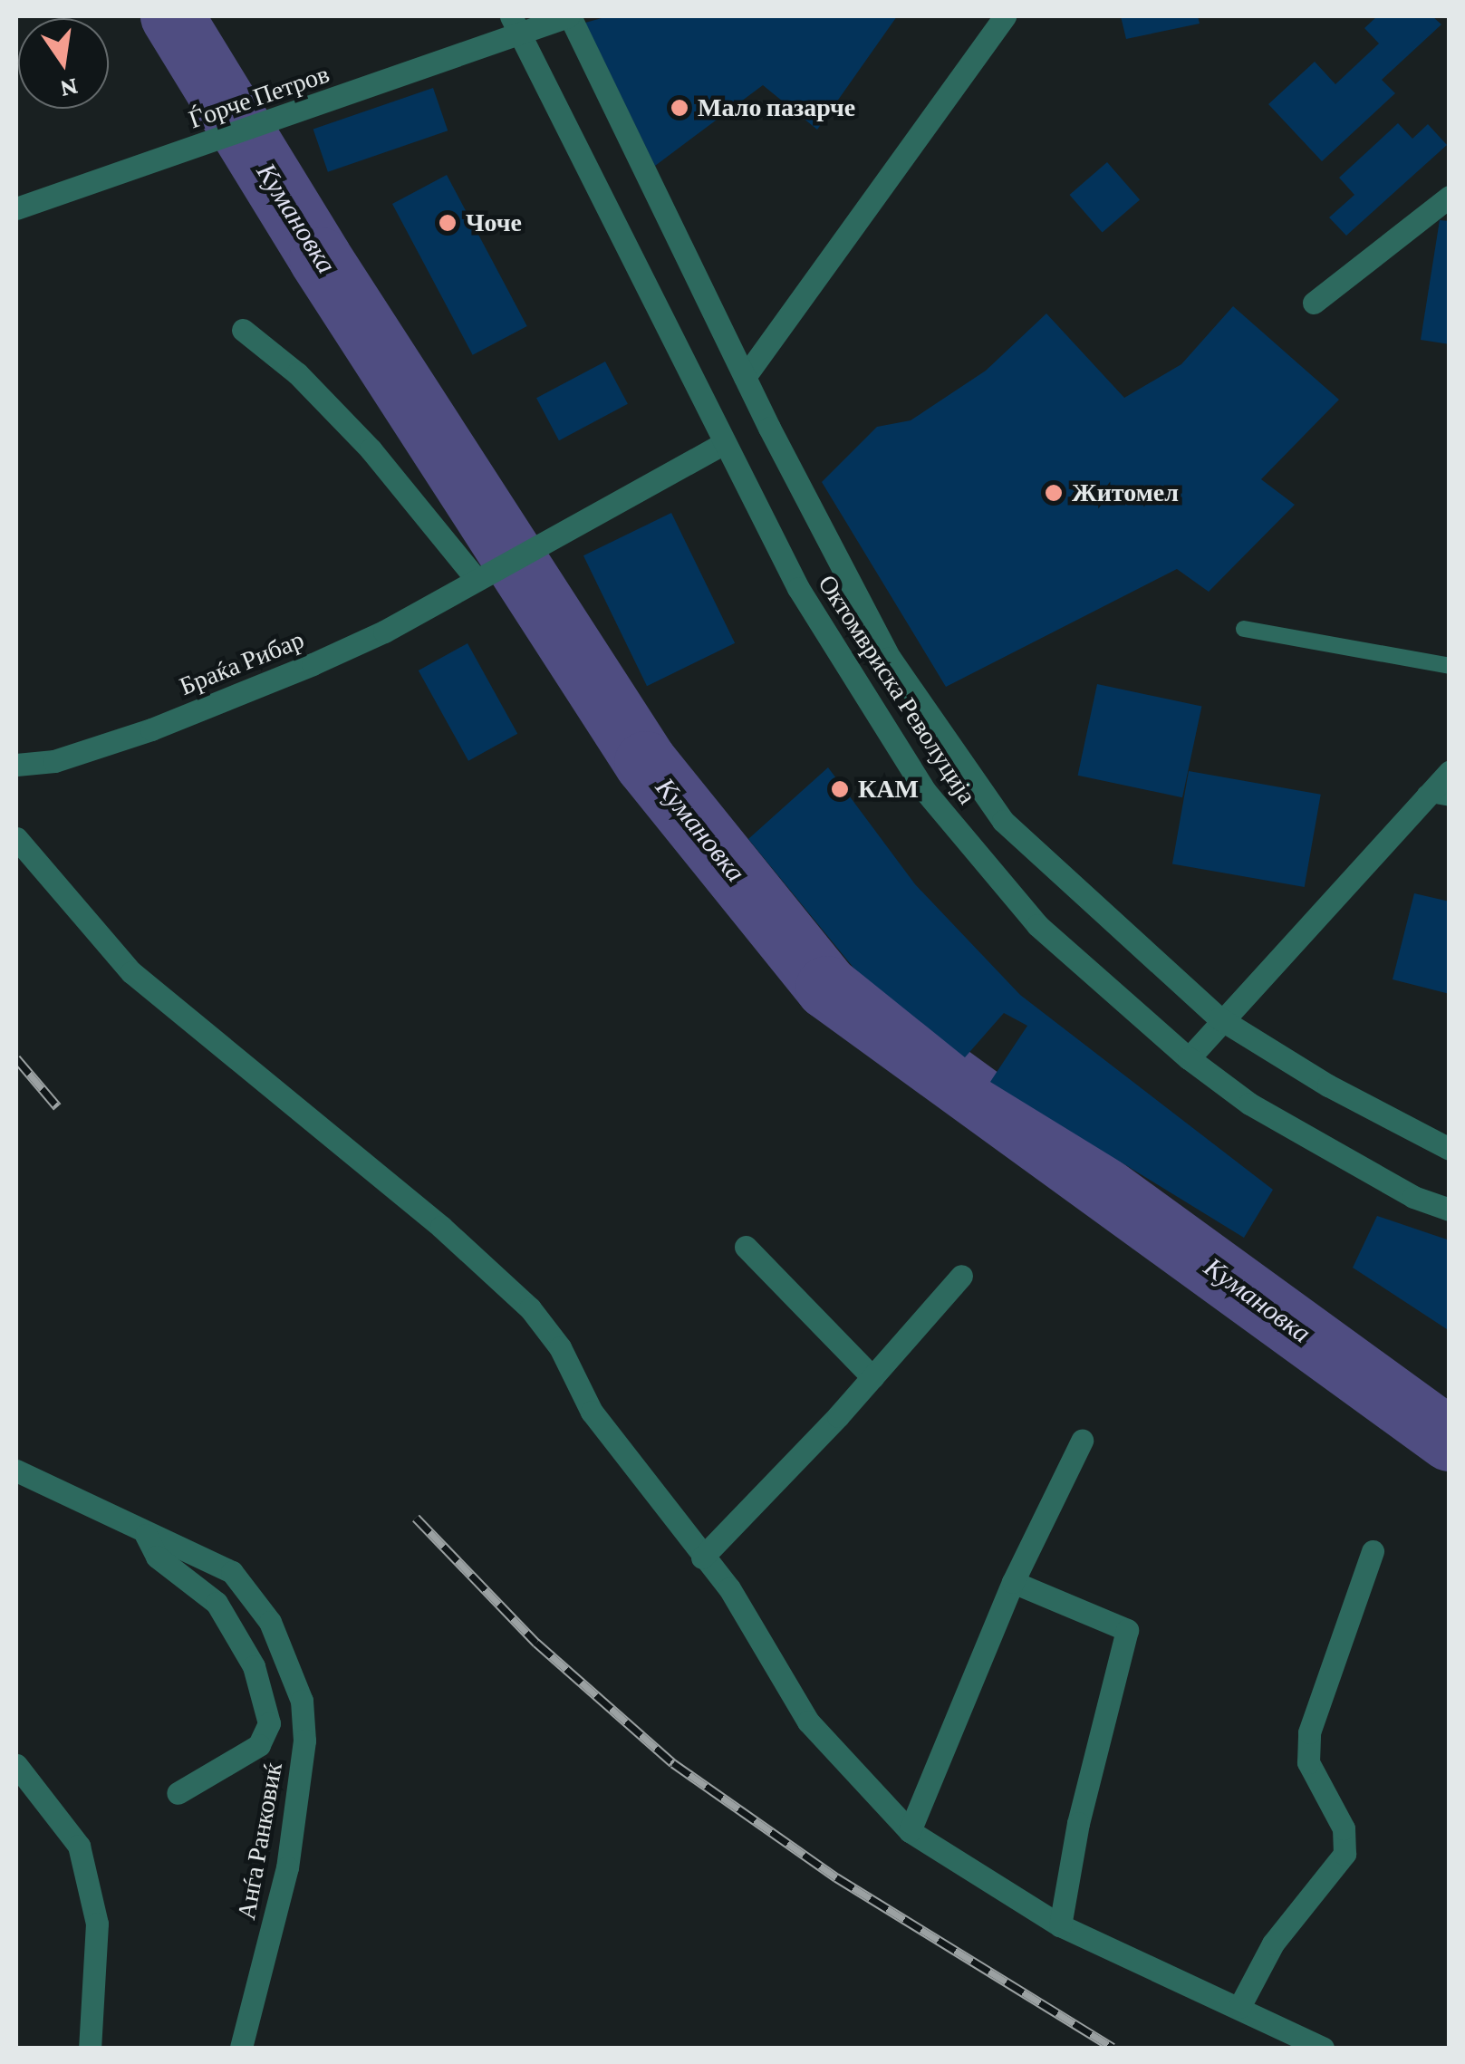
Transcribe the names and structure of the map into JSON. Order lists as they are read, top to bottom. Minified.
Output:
{"streets":{"street":["Ѓорче Петров","Браќа Рибар","Октомвриска Револуција","Анѓа Ранковиќ"]},"crossings":[["Ѓорче Петров","Октомвриска Револуција"],["Браќа Рибар","Октомвриска Револуција"]],"water":["Кумановка"],"places":["Мало пазарче","Чоче","Житомел","КАМ"],"north":"bottom"}
